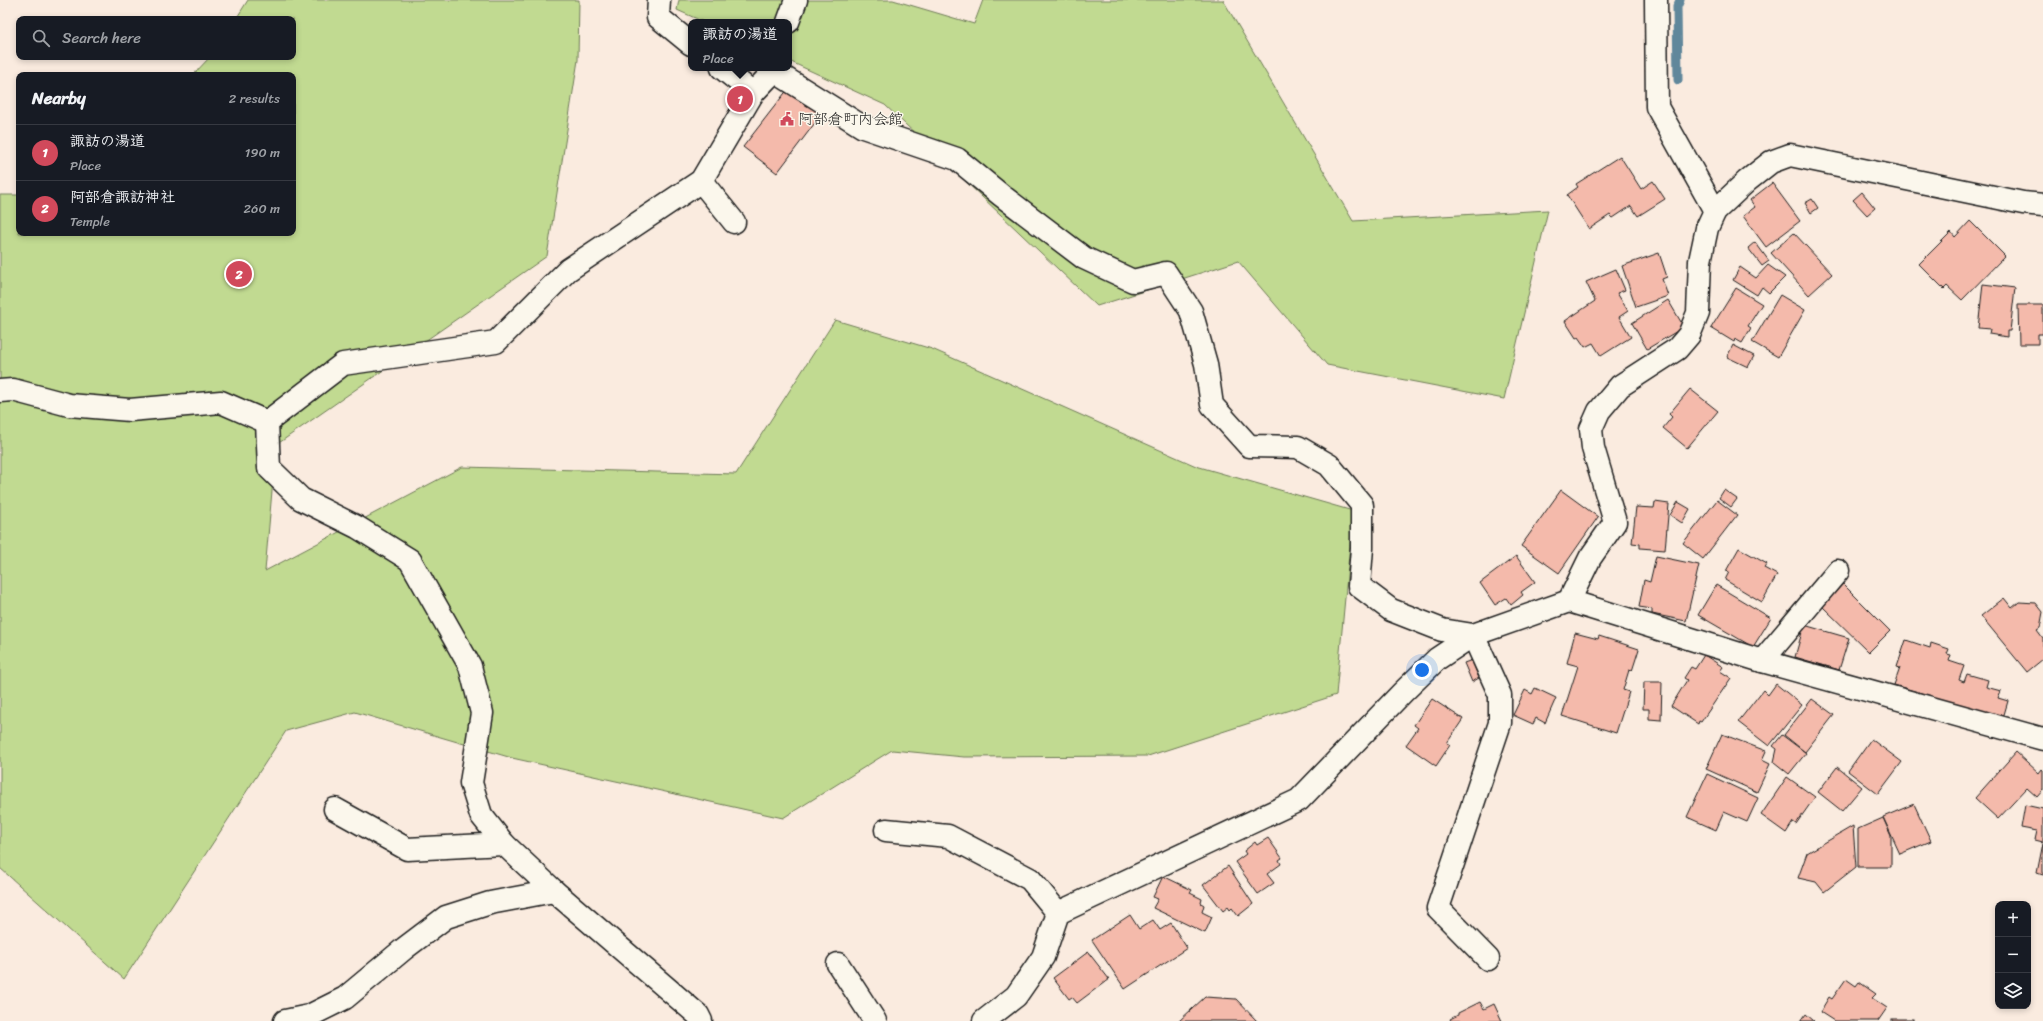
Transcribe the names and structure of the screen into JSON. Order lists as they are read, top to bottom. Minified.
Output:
{"places":{"public building":["阿部倉町内会館"]},"page":{"search":"Search here","popup":["諏訪の湯道","Place"],"heading":["Nearby","2 results"],"pins":["1","2"],"list":[{"mark":"1","name":"諏訪の湯道","note":"Place","value":"190 m"},{"mark":"2","name":"阿部倉諏訪神社","note":"Temple","value":"260 m"}],"map_buttons":["+","−"]}}
